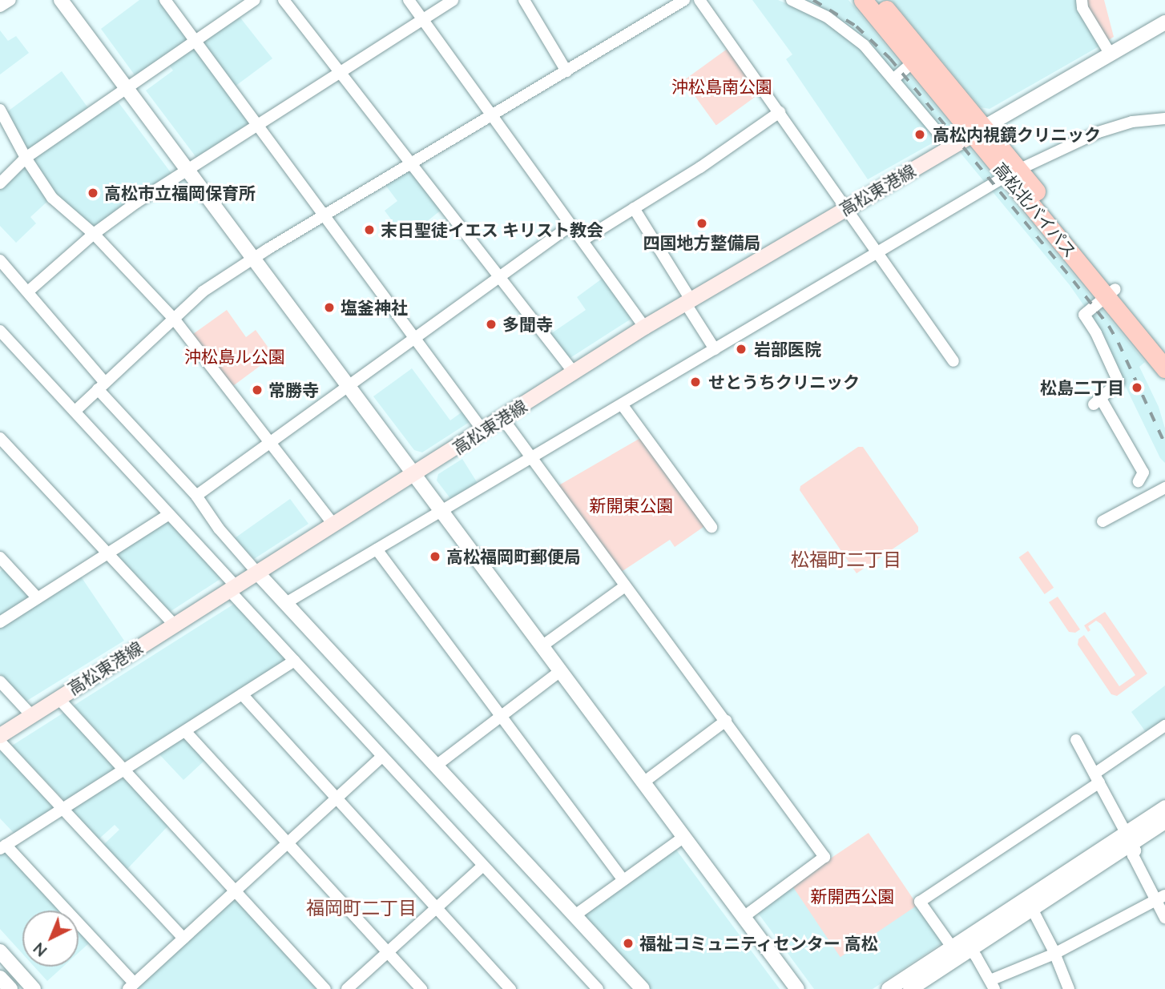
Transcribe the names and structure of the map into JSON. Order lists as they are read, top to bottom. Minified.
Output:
{"streets":{"highway":["高松北バイパス"],"main road":["高松東港線"]},"crossings":[["高松東港線","高松北バイパス"]],"districts":["松福町二丁目","福岡町二丁目"],"parks":["沖松島南公園","沖松島ル公園","新開東公園","新開西公園"],"places":["高松内視鏡クリニック","高松市立福岡保育所","四国地方整備局","末日聖徒イエス キリスト教会","塩釜神社","多聞寺","岩部医院","せとうちクリニック","松島二丁目","常勝寺","高松福岡町郵便局","福祉コミュニティセンター 高松"],"north":"bottom left"}
